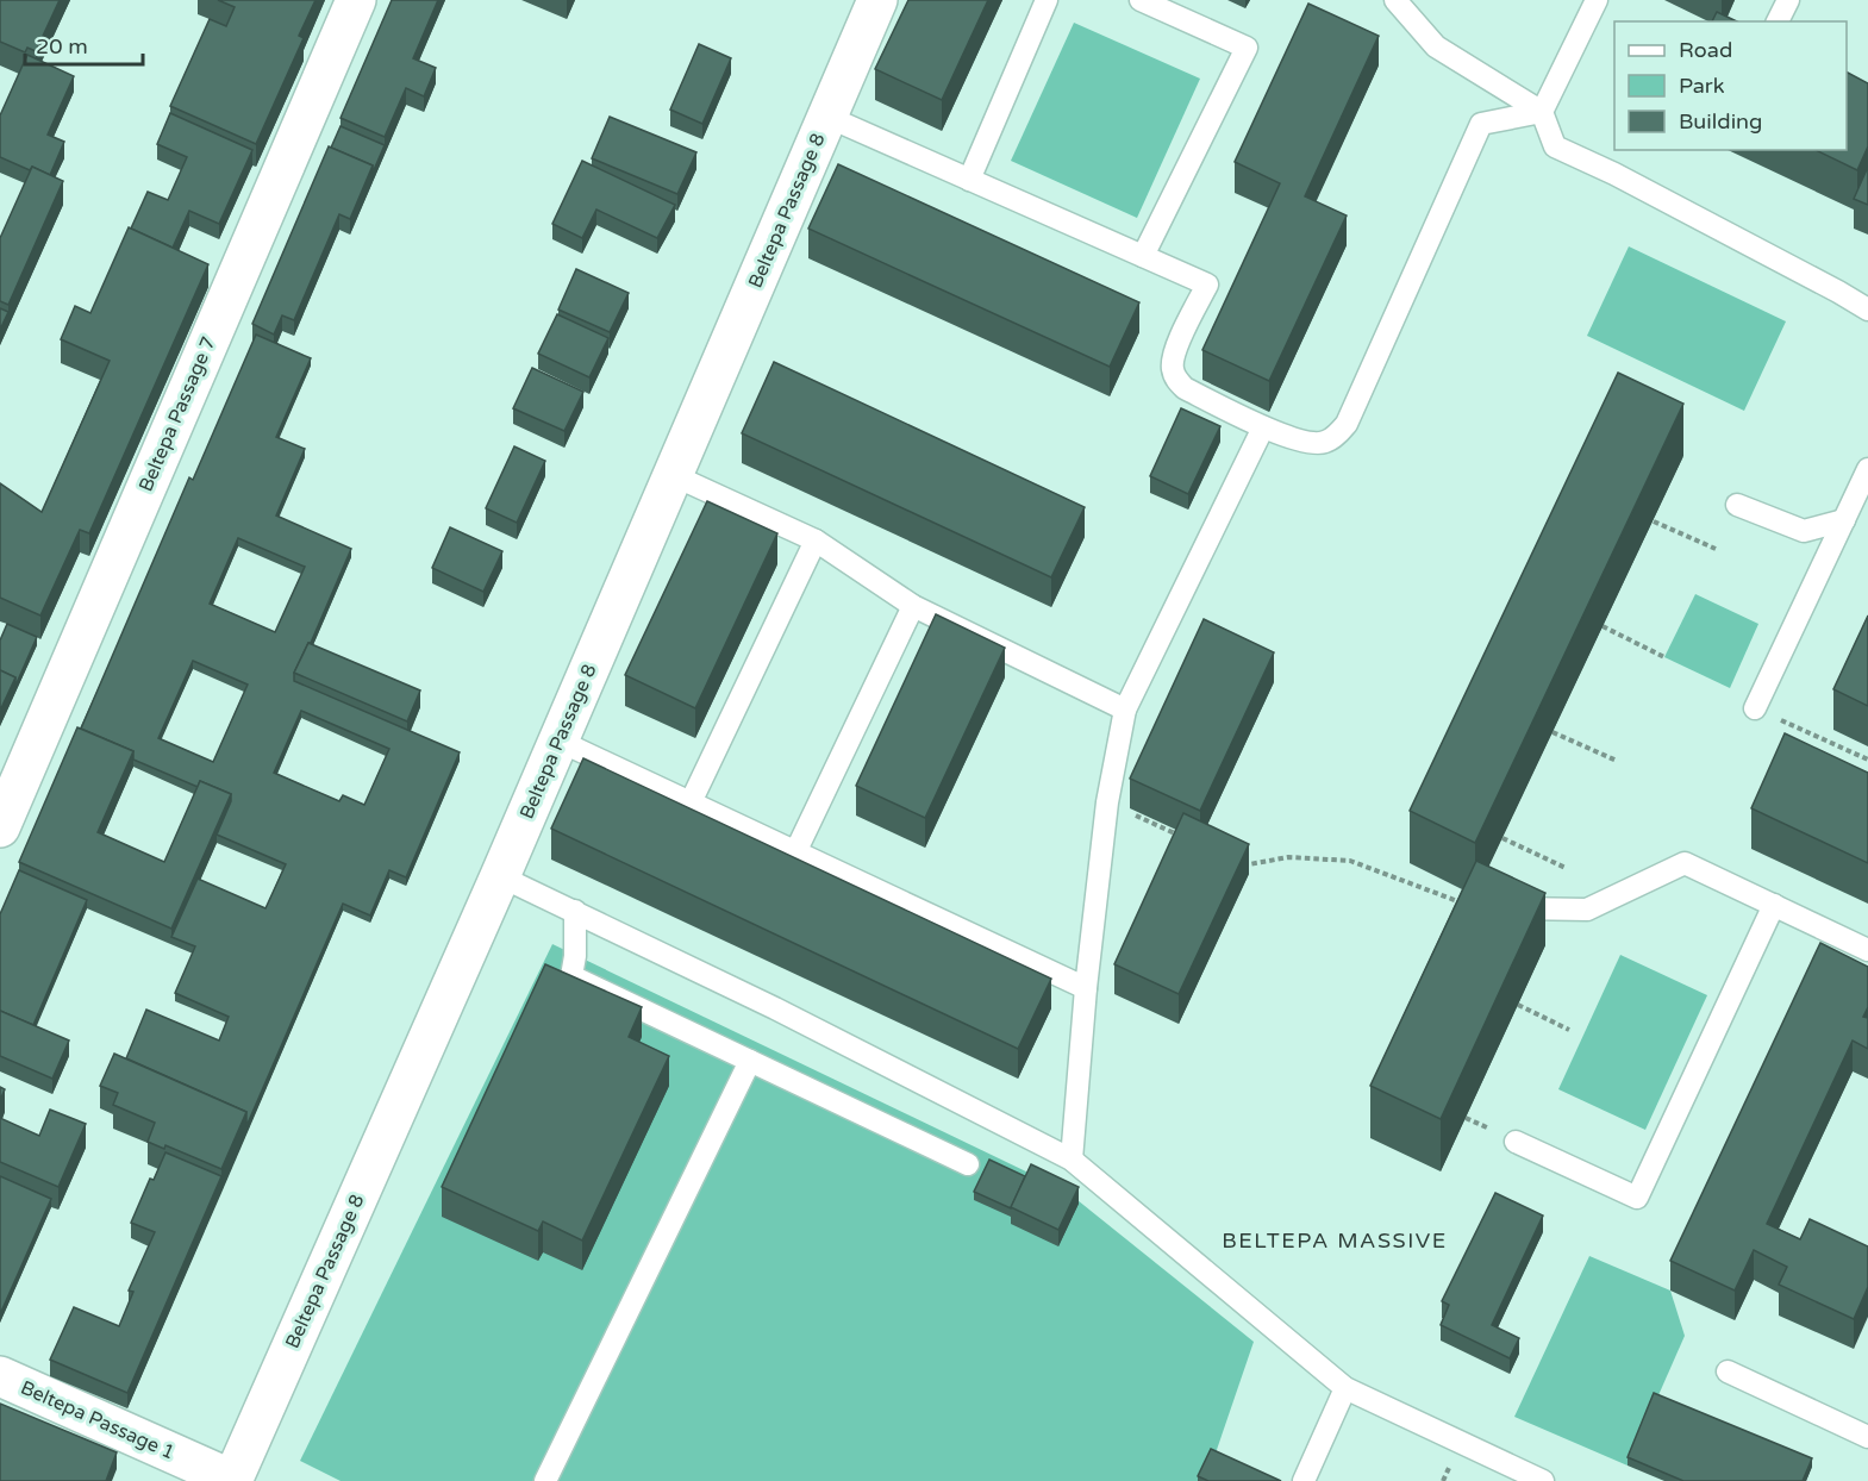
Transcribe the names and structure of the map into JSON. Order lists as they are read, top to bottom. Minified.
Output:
{"streets":{"street":["Beltepa Passage 8","Beltepa Passage 7","Beltepa Passage 1"]},"crossings":[["Beltepa Passage 8","Beltepa Passage 1"]],"districts":["BELTEPA MASSIVE"],"legend":["Road","Park","Building"],"scale_bar":"20 m"}
